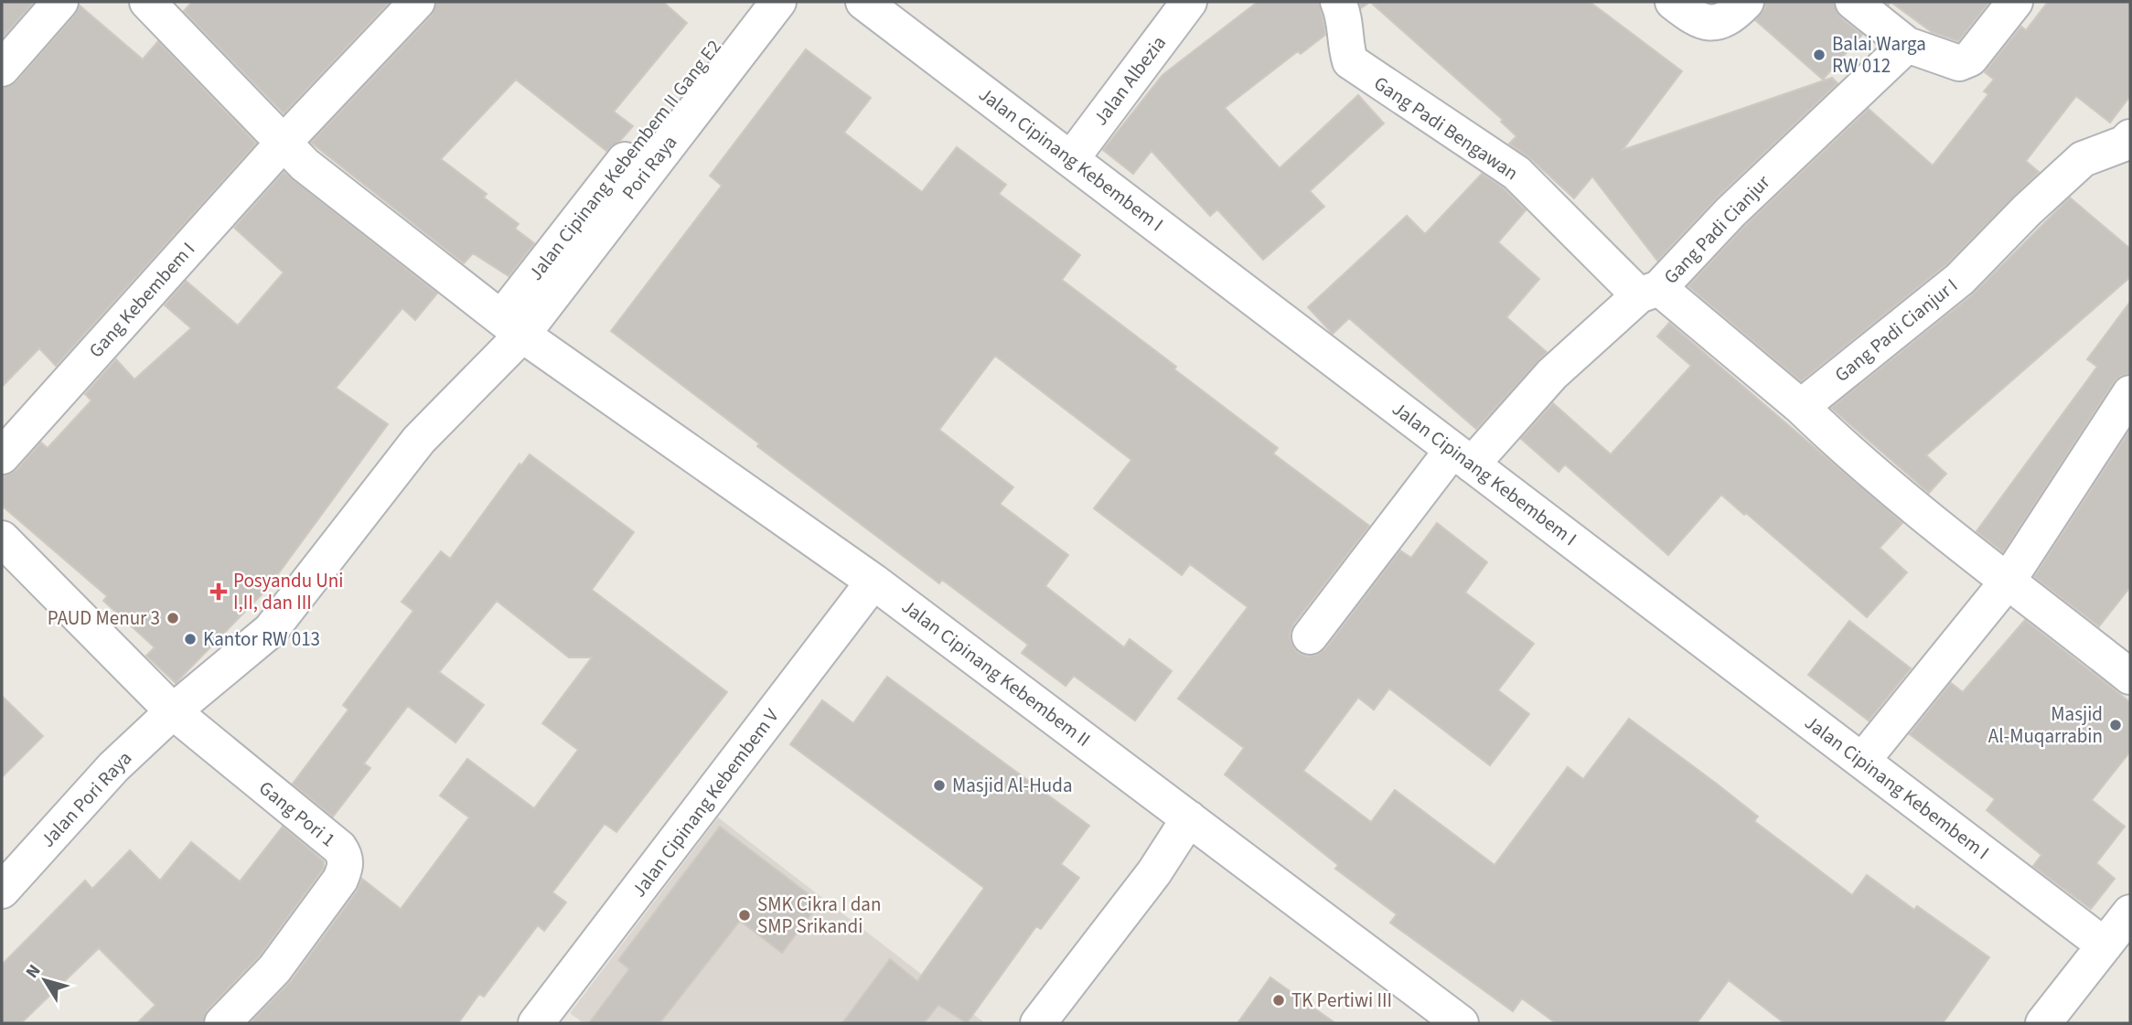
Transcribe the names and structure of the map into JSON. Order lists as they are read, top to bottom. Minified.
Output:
{"streets":{"street":["Jalan Albezia","Gang Padi Bengawan","Jalan Cipinang Kebembem I","Jalan Cipinang Kebembem II Gang E2","Pori Raya","Gang Padi Cianjur","Gang Kebembem I","Gang Padi Cianjur I","Jalan Cipinang Kebembem II","Jalan Pori Raya","Jalan Cipinang Kebembem V","Gang Pori 1"]},"crossings":[["Jalan Albezia","Jalan Cipinang Kebembem I"],["Gang Padi Bengawan","Gang Padi Cianjur"],["Jalan Cipinang Kebembem I","Gang Padi Cianjur"],["Jalan Cipinang Kebembem II Gang E2","Pori Raya"],["Jalan Cipinang Kebembem II Gang E2","Jalan Cipinang Kebembem II"],["Jalan Cipinang Kebembem II Gang E2","Jalan Pori Raya"],["Pori Raya","Jalan Cipinang Kebembem II"],["Pori Raya","Jalan Pori Raya"],["Gang Kebembem I","Jalan Cipinang Kebembem II"],["Jalan Cipinang Kebembem II","Jalan Pori Raya"],["Jalan Cipinang Kebembem II","Jalan Cipinang Kebembem V"],["Jalan Pori Raya","Gang Pori 1"]],"places":{"other":["Balai Warga RW 012","PAUD Menur 3","Kantor RW 013","Masjid Al-Muqarrabin","Masjid Al-Huda","SMK Cikra I dan SMP Srikandi","TK Pertiwi III"],"health":["Posyandu Uni I,II, dan III"]},"north":"top left"}
